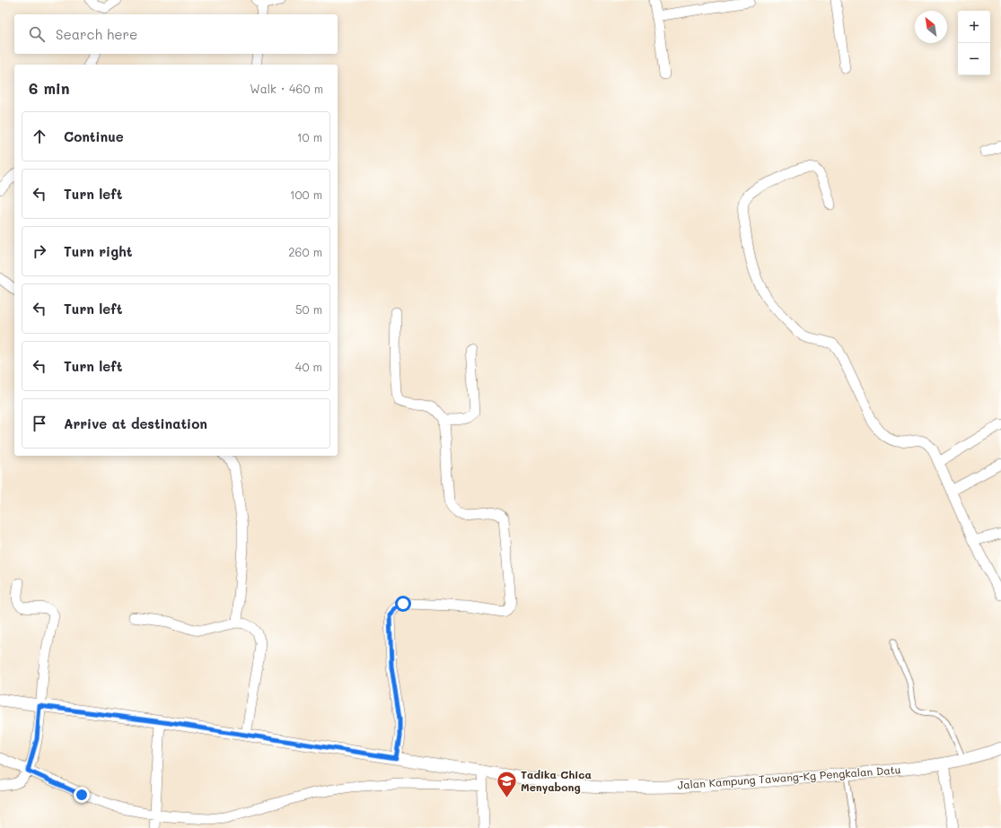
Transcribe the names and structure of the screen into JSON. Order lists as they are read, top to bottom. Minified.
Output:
{"streets":{"street":["Jalan Kampung Tawang-Kg Pengkalan Datu"]},"places":{"school or university":["Tadika Chica Menyabong"]},"north":"top left","page":{"map_buttons":["+","−"],"search":"Search here","heading":["6 min","Walk · 460 m"],"list":[["Continue","10 m"],["Turn left","100 m"],["Turn right","260 m"],["Turn left","50 m"],["Turn left","40 m"],"Arrive at destination"]}}
